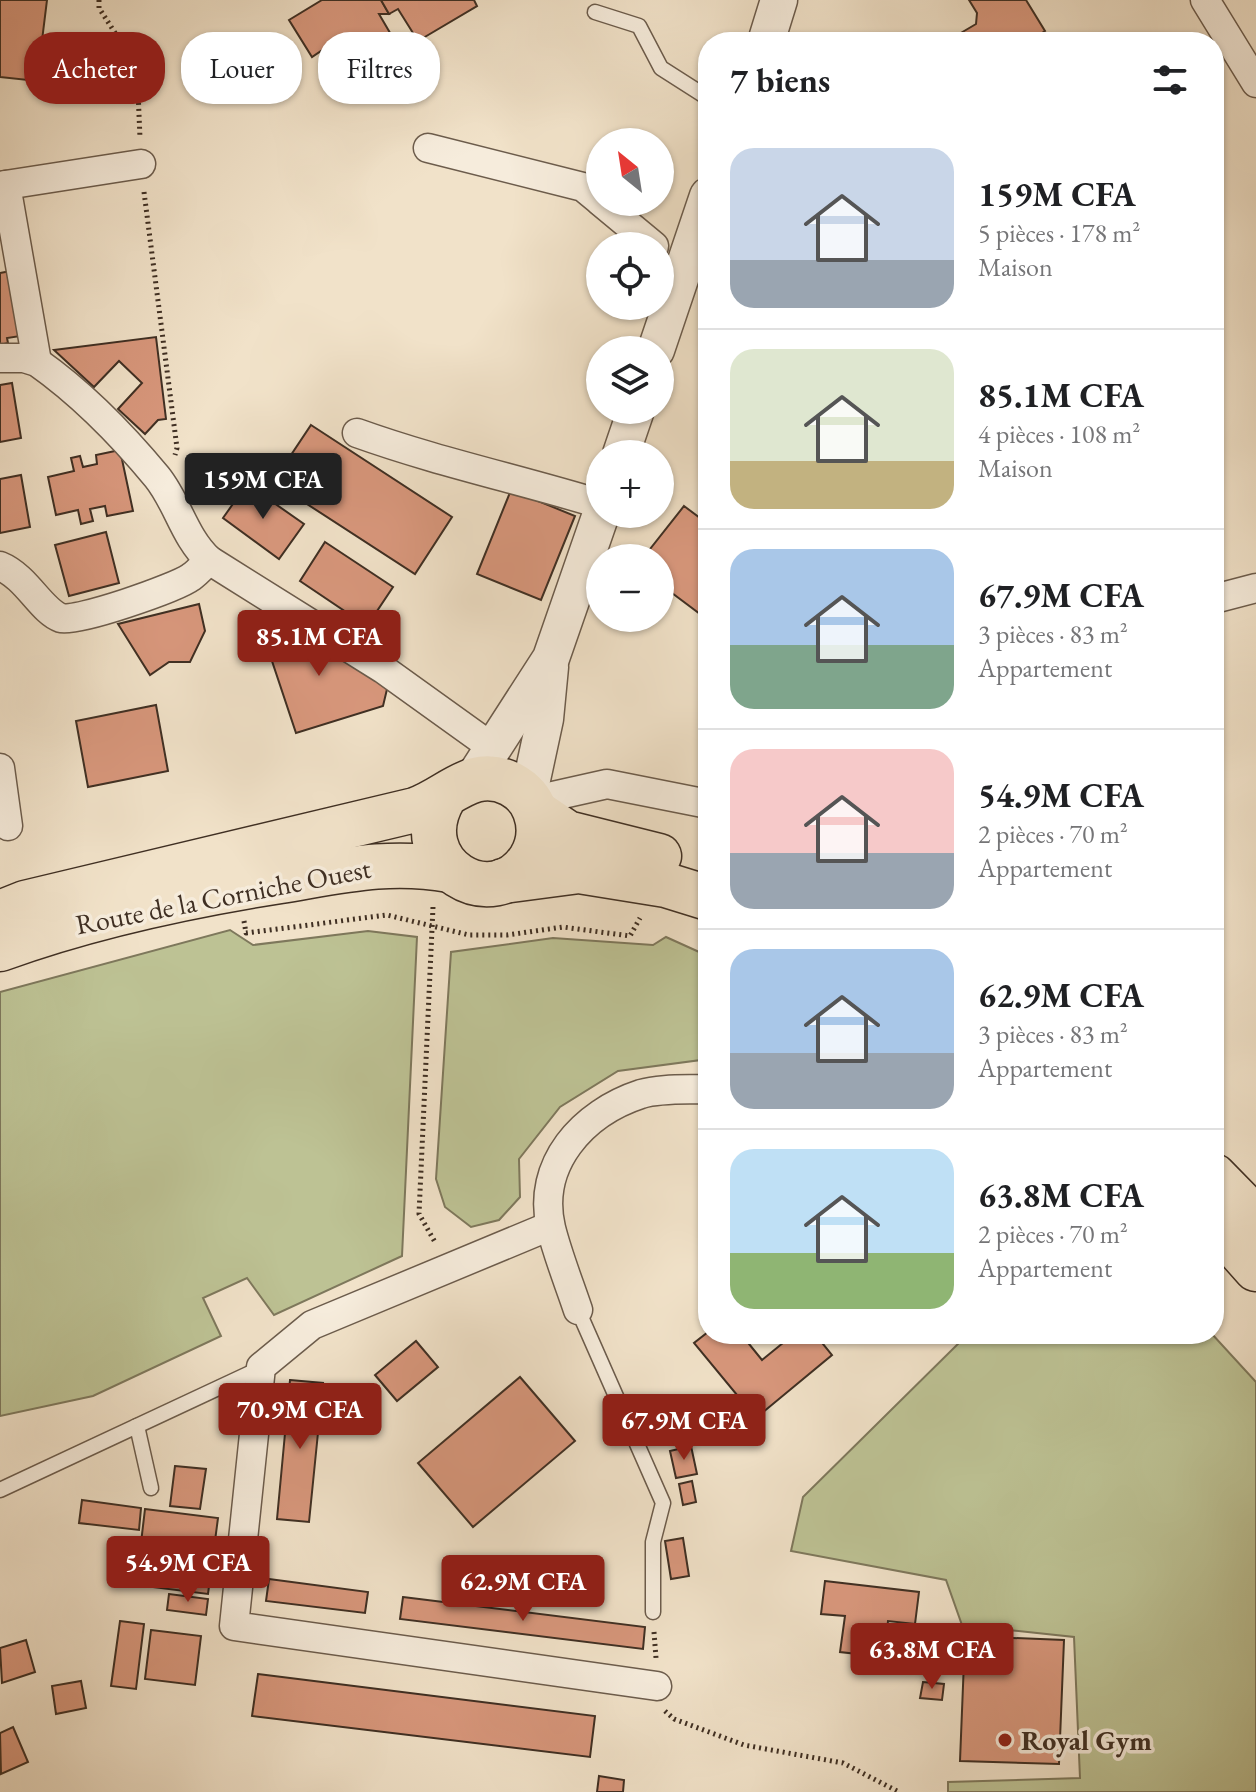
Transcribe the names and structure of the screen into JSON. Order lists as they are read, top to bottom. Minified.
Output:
{"streets":{"highway":["Route de la Corniche Ouest"]},"places":["Royal Gym"],"north":"top left","page":{"chip":["Acheter","Louer","Filtres"],"heading":"7 biens","map_buttons":["+","−"],"list":[{"name":"159M CFA","note":"5 pièces · 178 m² · Maison"},{"name":"85.1M CFA","note":"4 pièces · 108 m² · Maison"},{"name":"67.9M CFA","note":"3 pièces · 83 m² · Appartement"},{"name":"54.9M CFA","note":"2 pièces · 70 m² · Appartement"},{"name":"62.9M CFA","note":"3 pièces · 83 m² · Appartement"},{"name":"63.8M CFA","note":"2 pièces · 70 m² · Appartement"}],"price":["159M CFA","85.1M CFA","70.9M CFA","67.9M CFA","54.9M CFA","62.9M CFA","63.8M CFA"]}}
